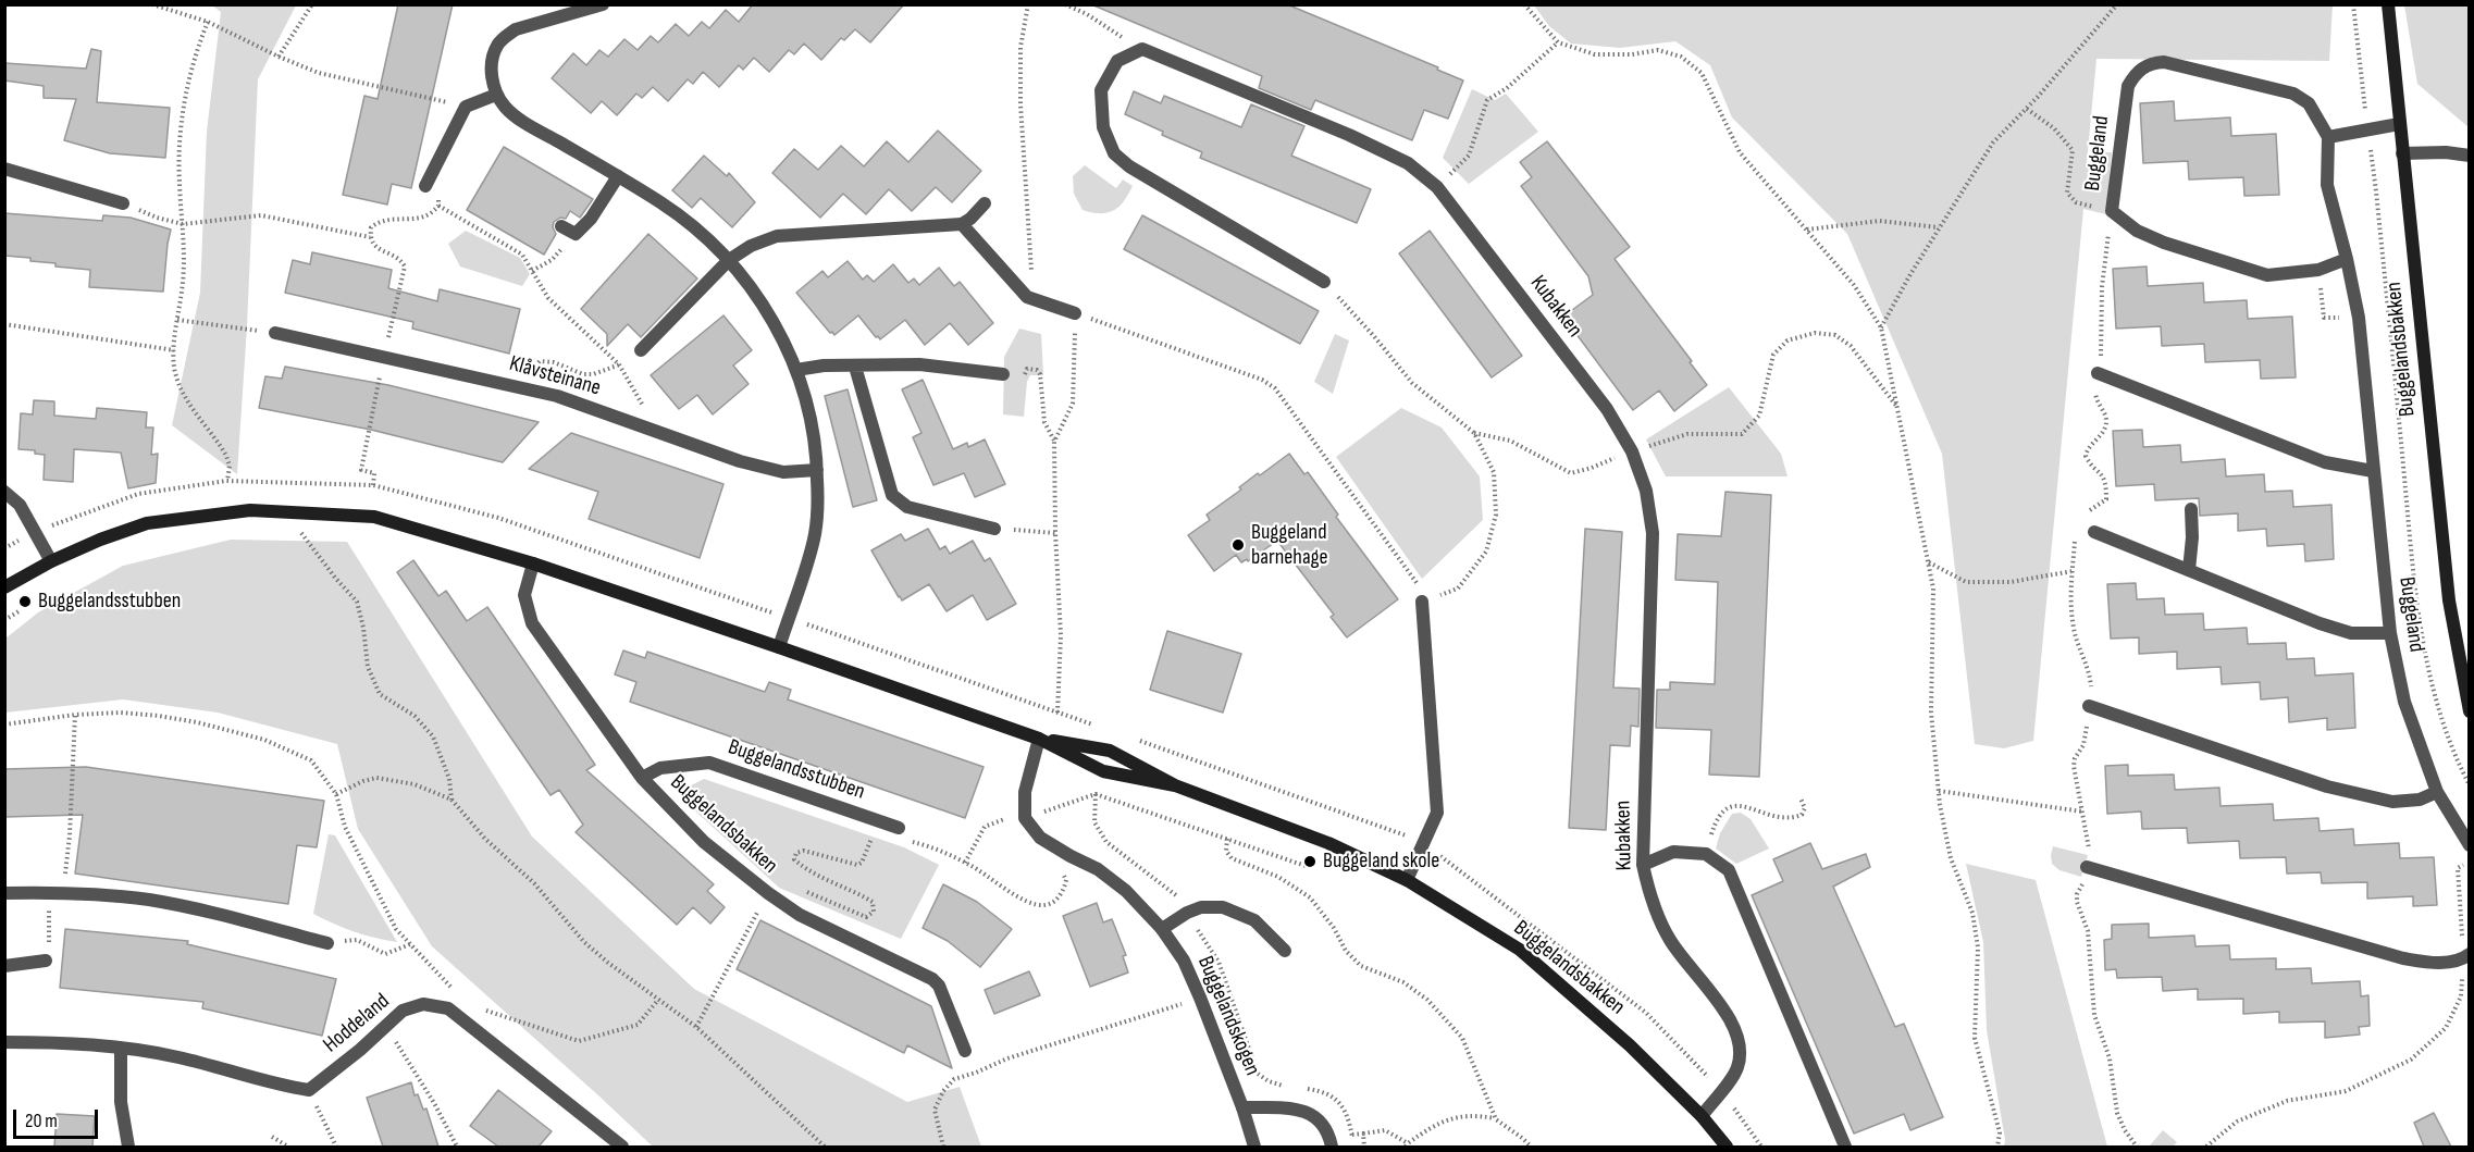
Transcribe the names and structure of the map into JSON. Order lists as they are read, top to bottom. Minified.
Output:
{"streets":{"street":["Buggeland","Kubakken","Buggelandsbakken","Klåvsteinane","Buggelandsstubben","Buggelandskogen","Hoddeland"]},"crossings":[["Kubakken","Buggelandsbakken"],["Buggelandsbakken","Buggelandsstubben"],["Buggelandsbakken","Buggelandskogen"]],"places":["Buggeland barnehage","Buggelandsstubben","Buggeland skole"],"scale_bar":"20 m"}
